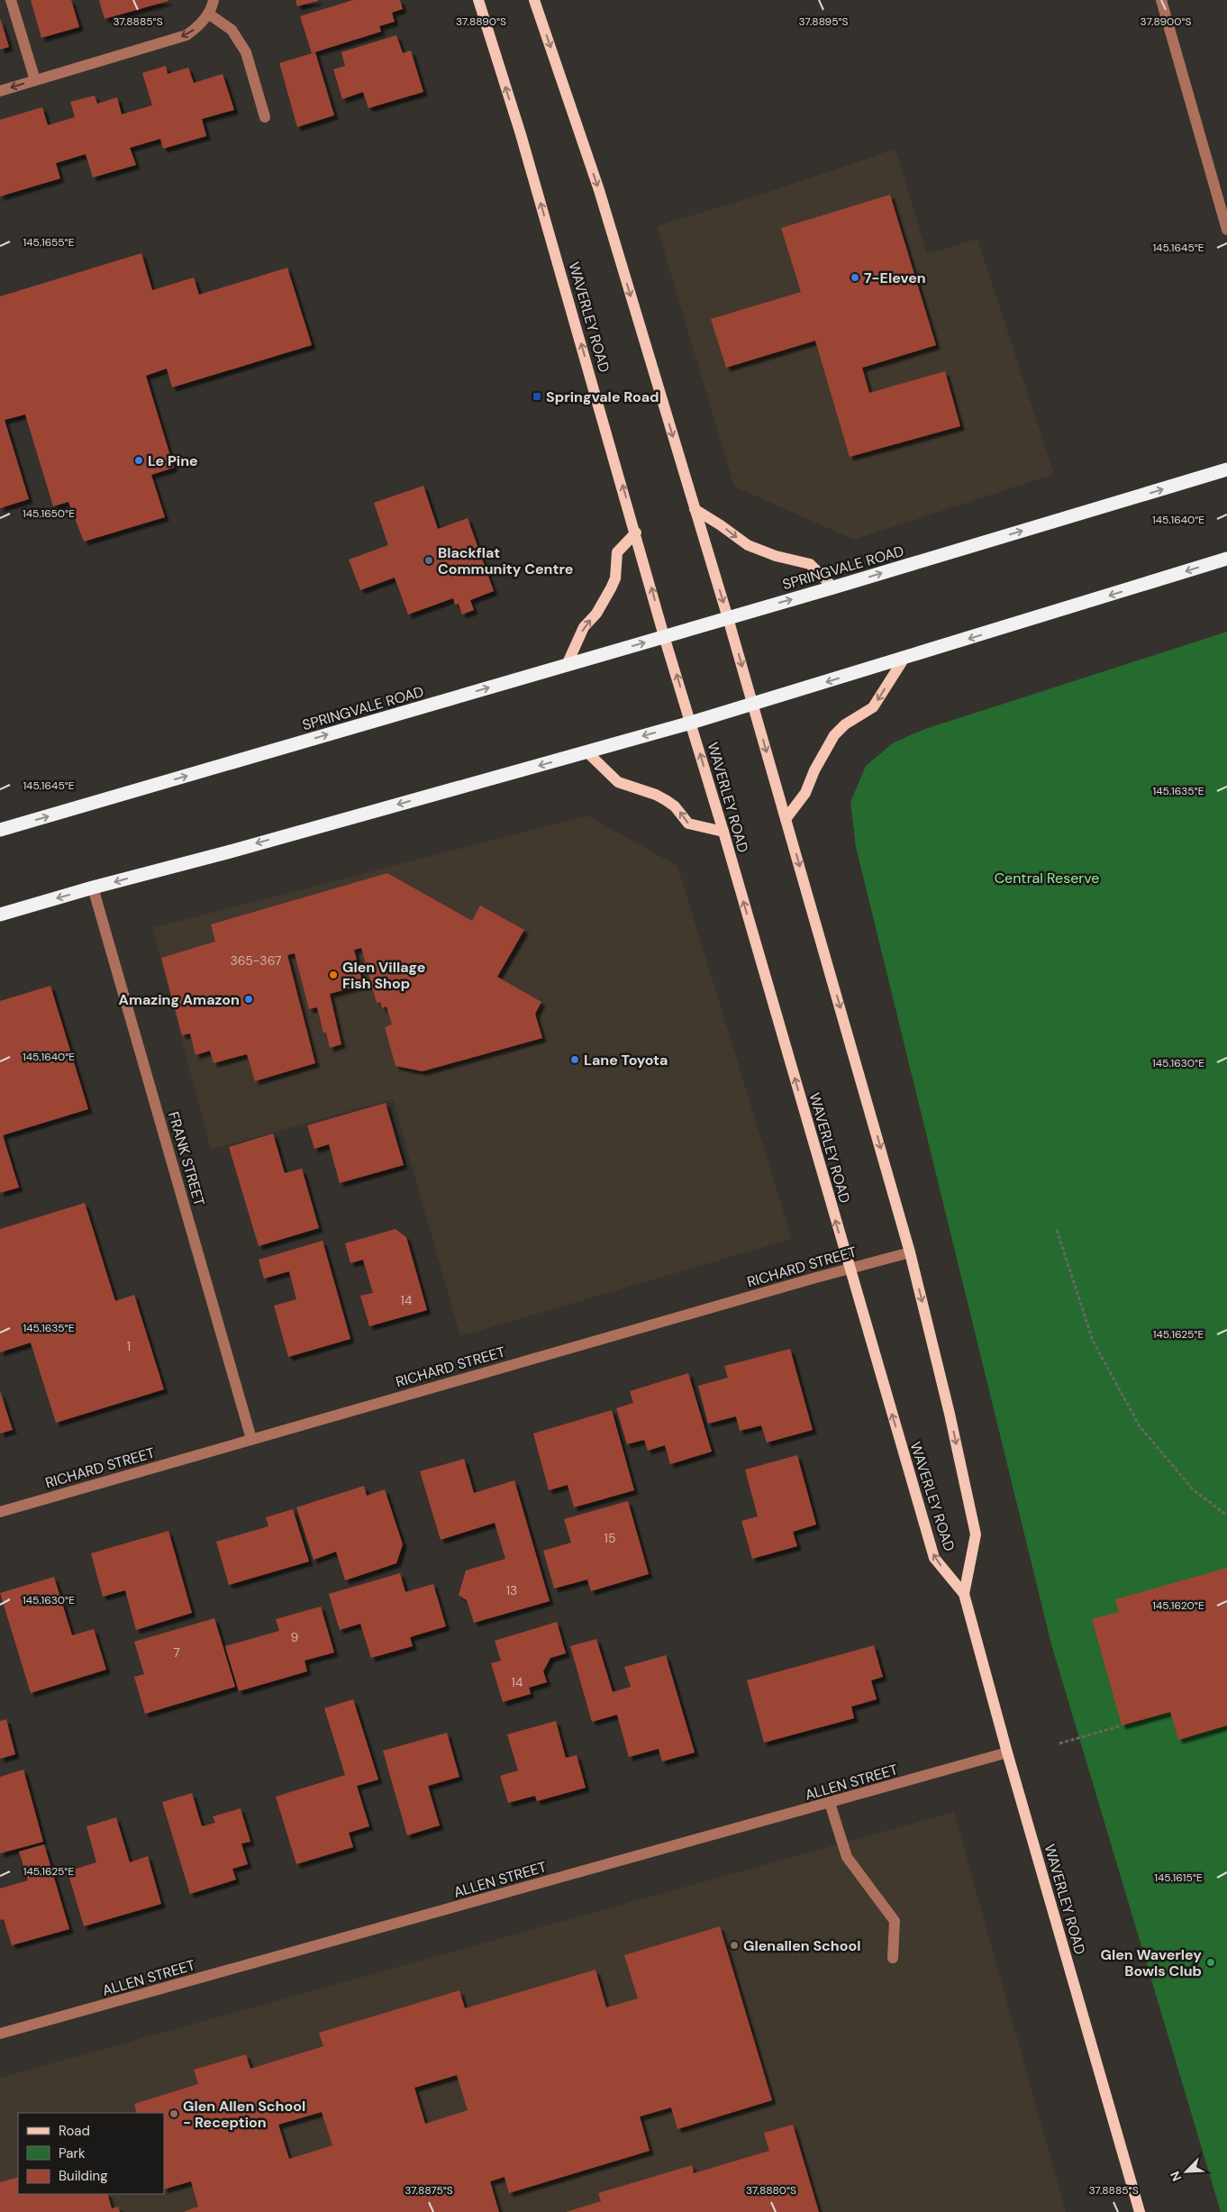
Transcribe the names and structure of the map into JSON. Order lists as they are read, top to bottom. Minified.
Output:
{"streets":{"highway":["SPRINGVALE ROAD"],"main road":["WAVERLEY ROAD"],"street":["FRANK STREET","RICHARD STREET","ALLEN STREET"]},"crossings":[["WAVERLEY ROAD","SPRINGVALE ROAD"],["WAVERLEY ROAD","RICHARD STREET"],["WAVERLEY ROAD","ALLEN STREET"],["FRANK STREET","RICHARD STREET"]],"parks":["Central Reserve"],"places":{"other":["7-Eleven","Le Pine","Blackflat Community Centre","Glen Village Fish Shop","Amazing Amazon","Lane Toyota","Glenallen School","Glen Waverley Bowls Club","Glen Allen School - Reception"],"transit":["Springvale Road"]},"house_numbers":["365-367","14","1","15","13","9","7","14"],"legend":["Road","Park","Building"],"north":"bottom left","coordinates":["37.8885°S","37.8890°S","37.8895°S","37.8900°S","145.1655°E","145.1645°E","145.1650°E","145.1640°E","145.1635°E","145.1630°E","145.1625°E","145.1620°E","145.1615°E","37.8875°S","37.8880°S"]}
